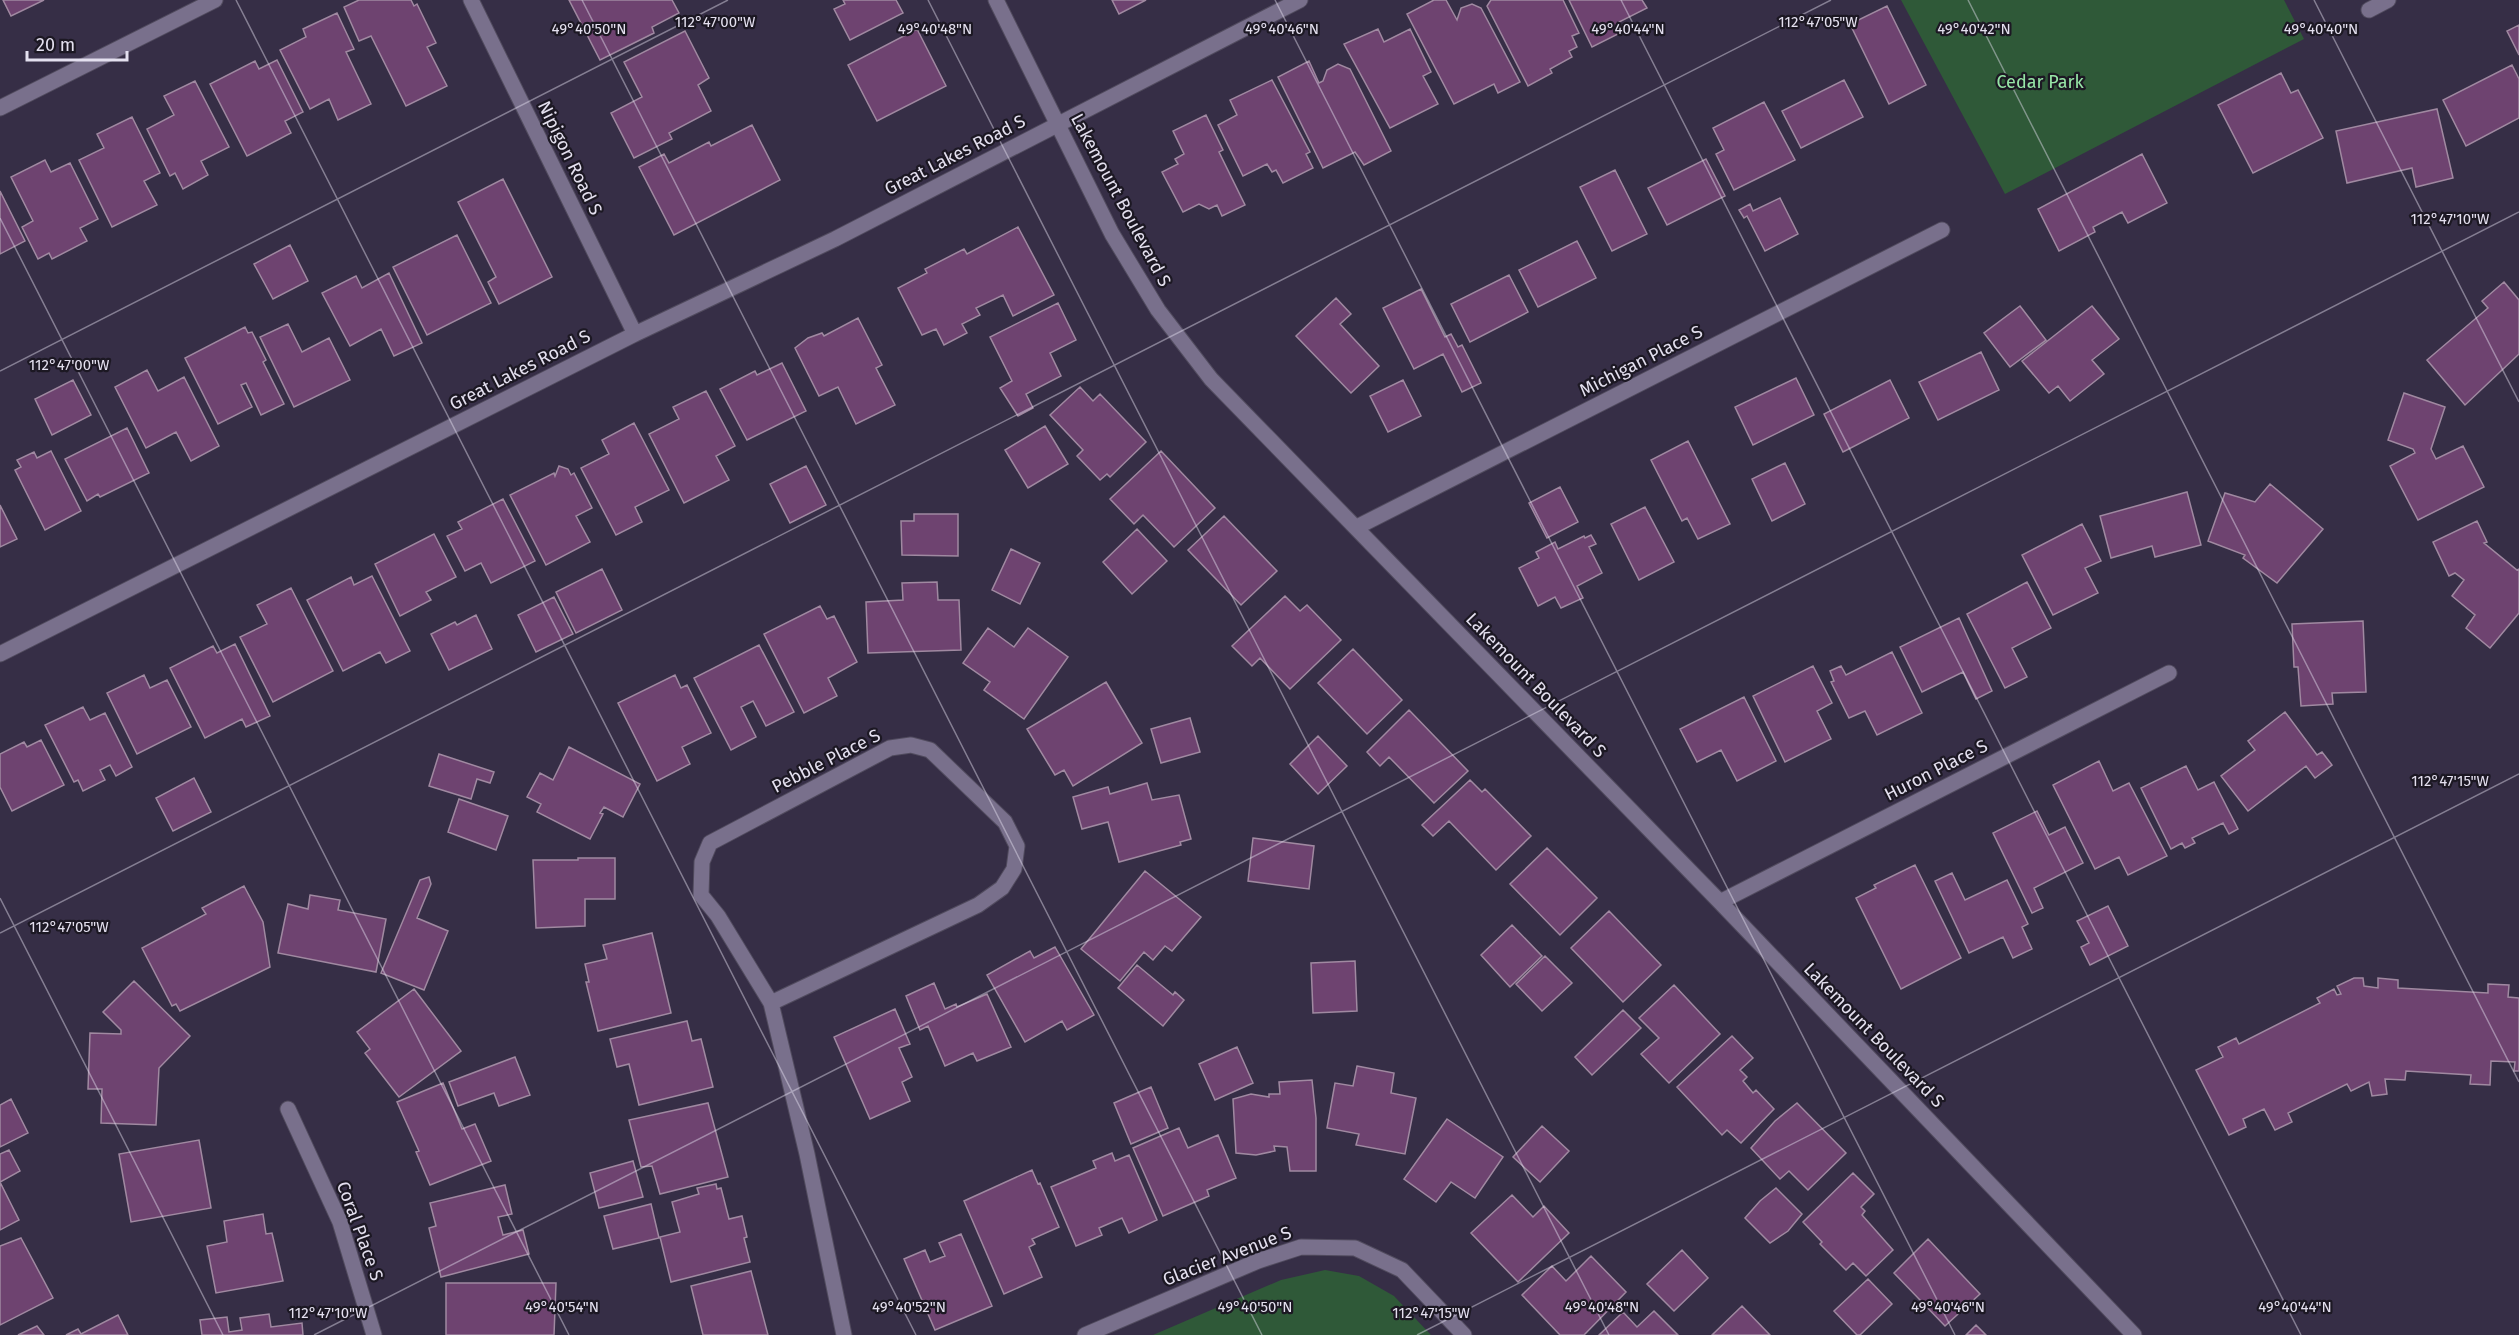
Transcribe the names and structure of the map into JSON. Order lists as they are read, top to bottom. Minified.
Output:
{"streets":{"street":["Great Lakes Road S","Nipigon Road S","Lakemount Boulevard S","Michigan Place S","Pebble Place S","Huron Place S","Coral Place S","Glacier Avenue S"]},"crossings":[["Great Lakes Road S","Nipigon Road S"],["Great Lakes Road S","Lakemount Boulevard S"],["Lakemount Boulevard S","Michigan Place S"],["Lakemount Boulevard S","Huron Place S"]],"parks":["Cedar Park"],"scale_bar":"20 m","coordinates":["112°47'00\"W","112°47'05\"W","49°40'50\"N","49°40'48\"N","49°40'46\"N","49°40'44\"N","49°40'42\"N","49°40'40\"N","112°47'10\"W","112°47'15\"W","49°40'54\"N","49°40'52\"N"]}
